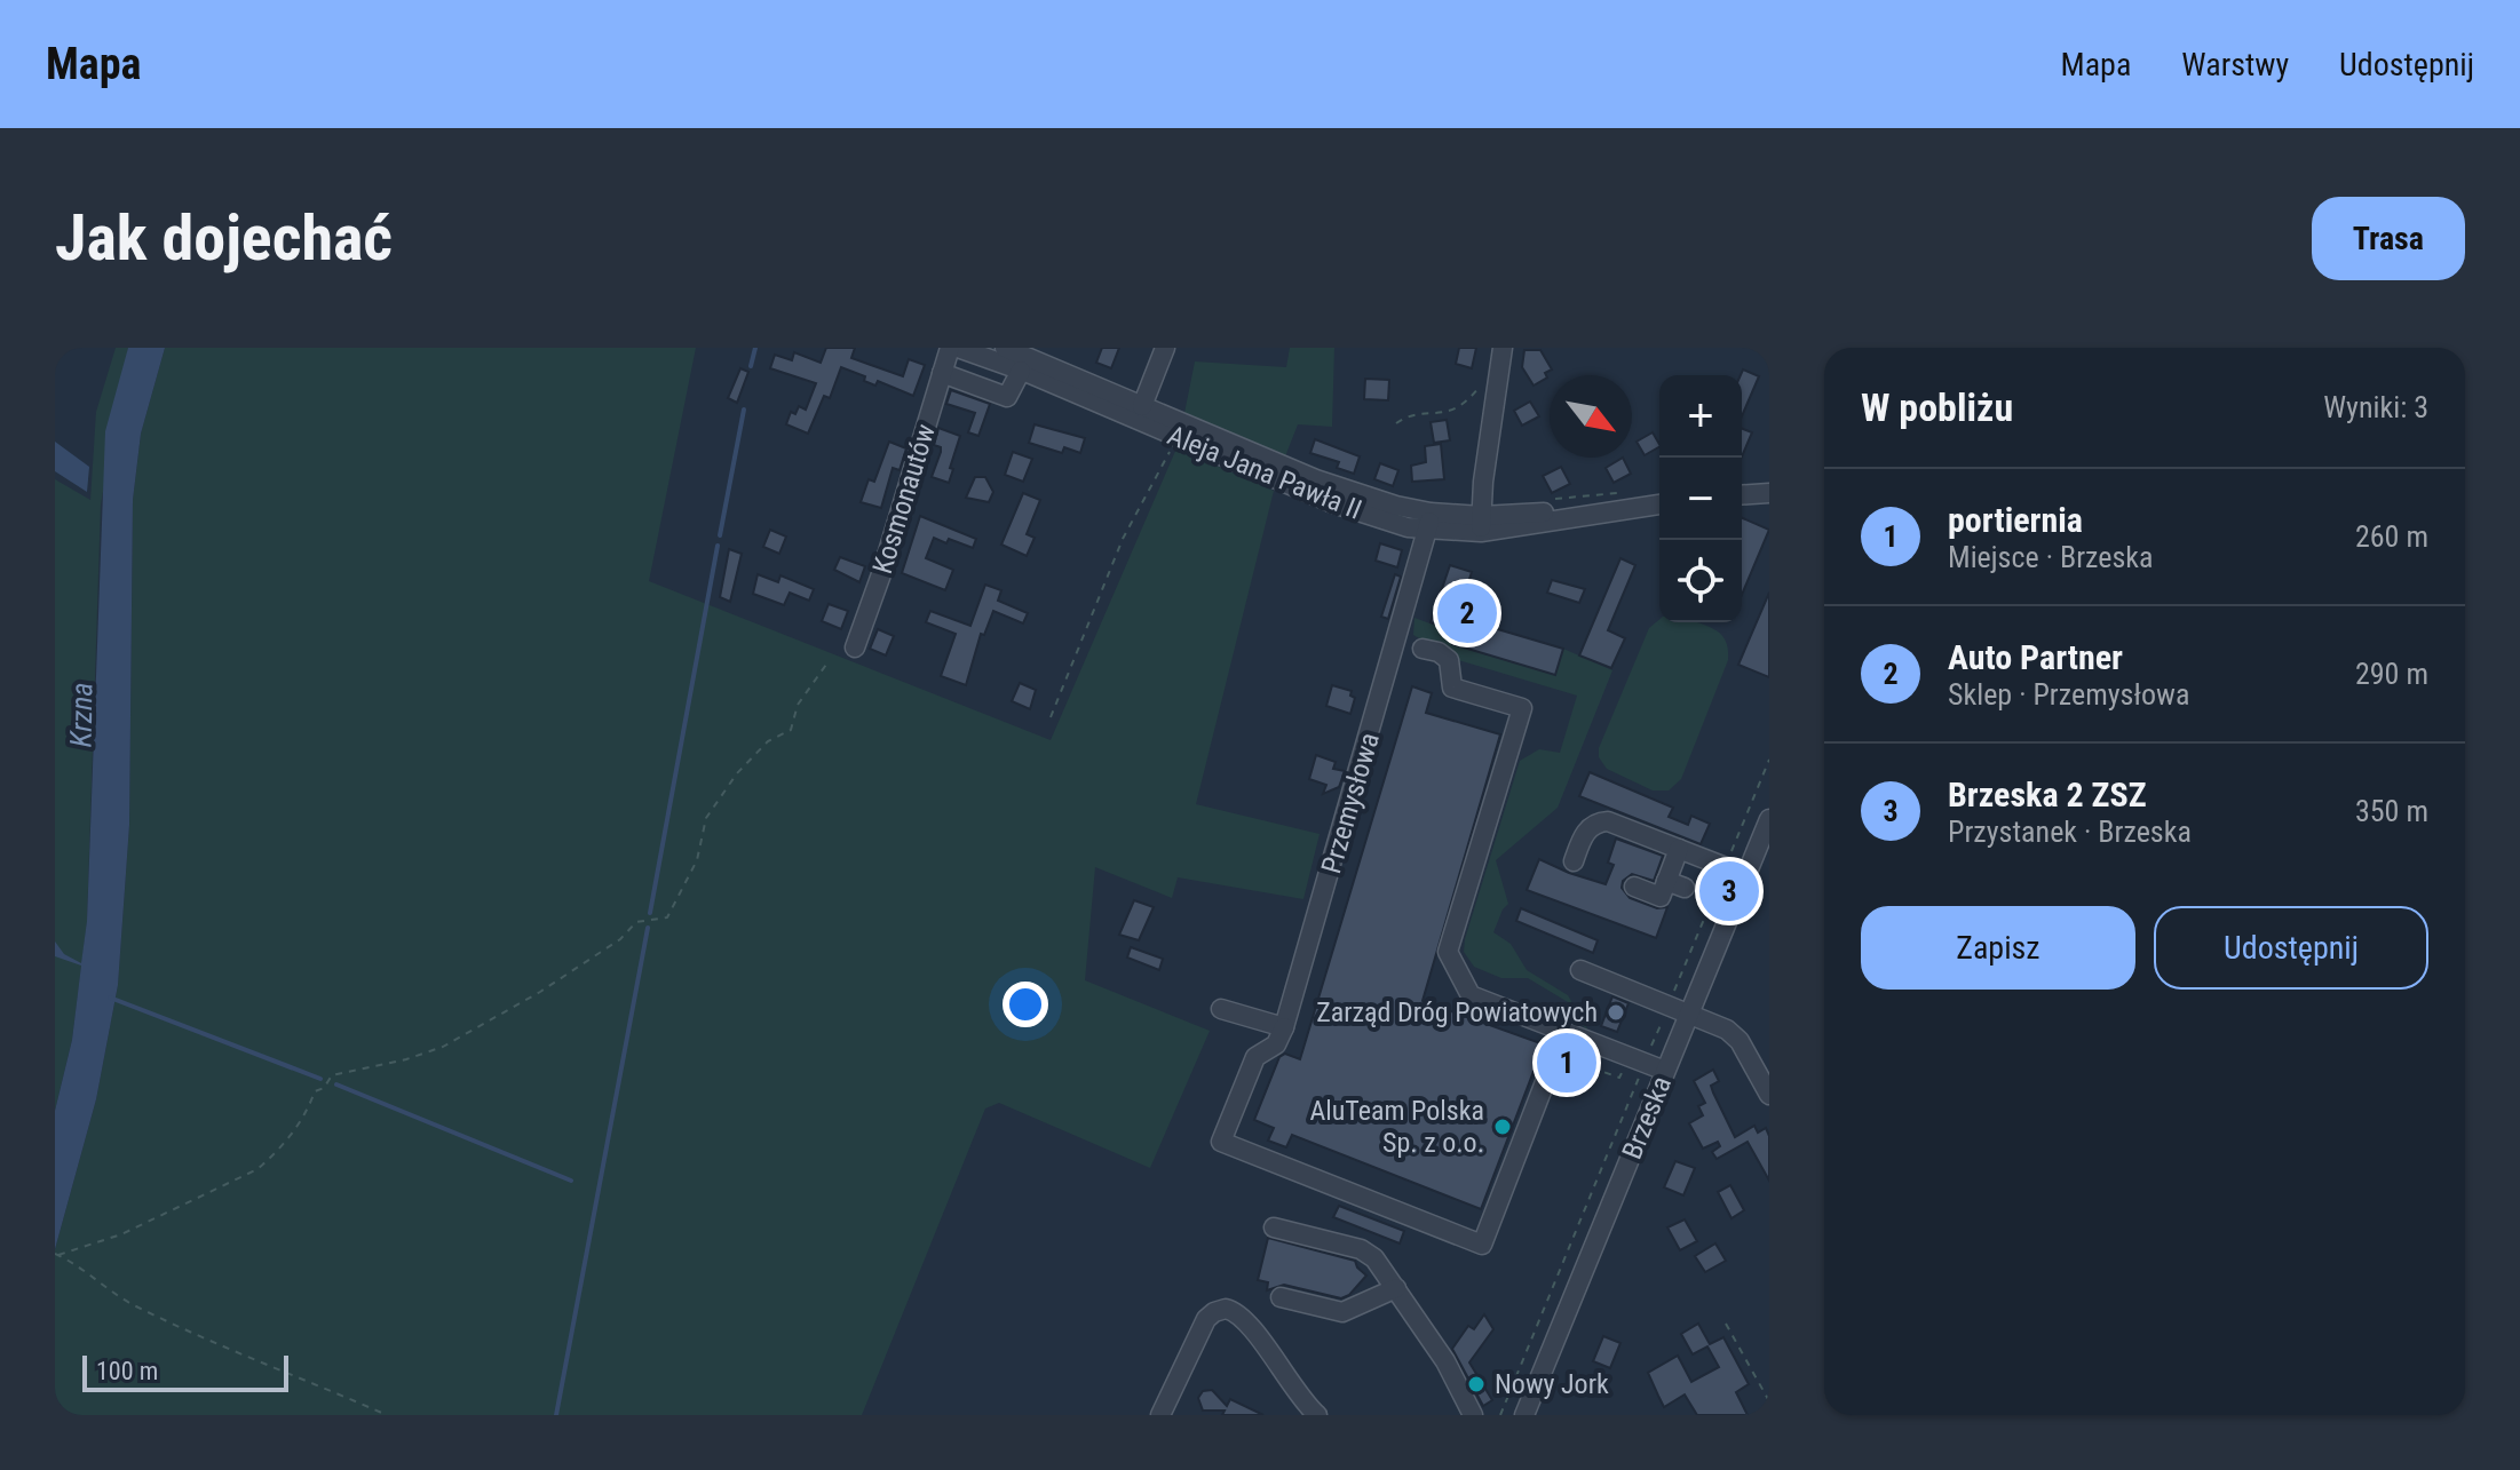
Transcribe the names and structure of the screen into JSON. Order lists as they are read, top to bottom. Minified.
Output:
{"streets":{"street":["Aleja Jana Pawła II","Kosmonautów","Przemysłowa","Brzeska"]},"crossings":[["Aleja Jana Pawła II","Przemysłowa"]],"water":["Krzna"],"places":["Zarząd Dróg Powiatowych","AluTeam Polska Sp. z o.o.","Nowy Jork"],"scale_bar":"100 m","north":"bottom right","page":{"header":"Mapa","nav":["Mapa","Warstwy","Udostępnij"],"buttons":["Trasa",["Zapisz","Udostępnij"]],"title":"Jak dojechać","heading":["W pobliżu","Wyniki: 3"],"map_buttons":["+","−"],"list":[{"mark":"1","name":"portiernia","note":"Miejsce · Brzeska","value":"260 m"},{"mark":"2","name":"Auto Partner","note":"Sklep · Przemysłowa","value":"290 m"},{"mark":"3","name":"Brzeska 2 ZSZ","note":"Przystanek · Brzeska","value":"350 m"}],"pins":["2","3","1"],"scale":"100 m"}}
